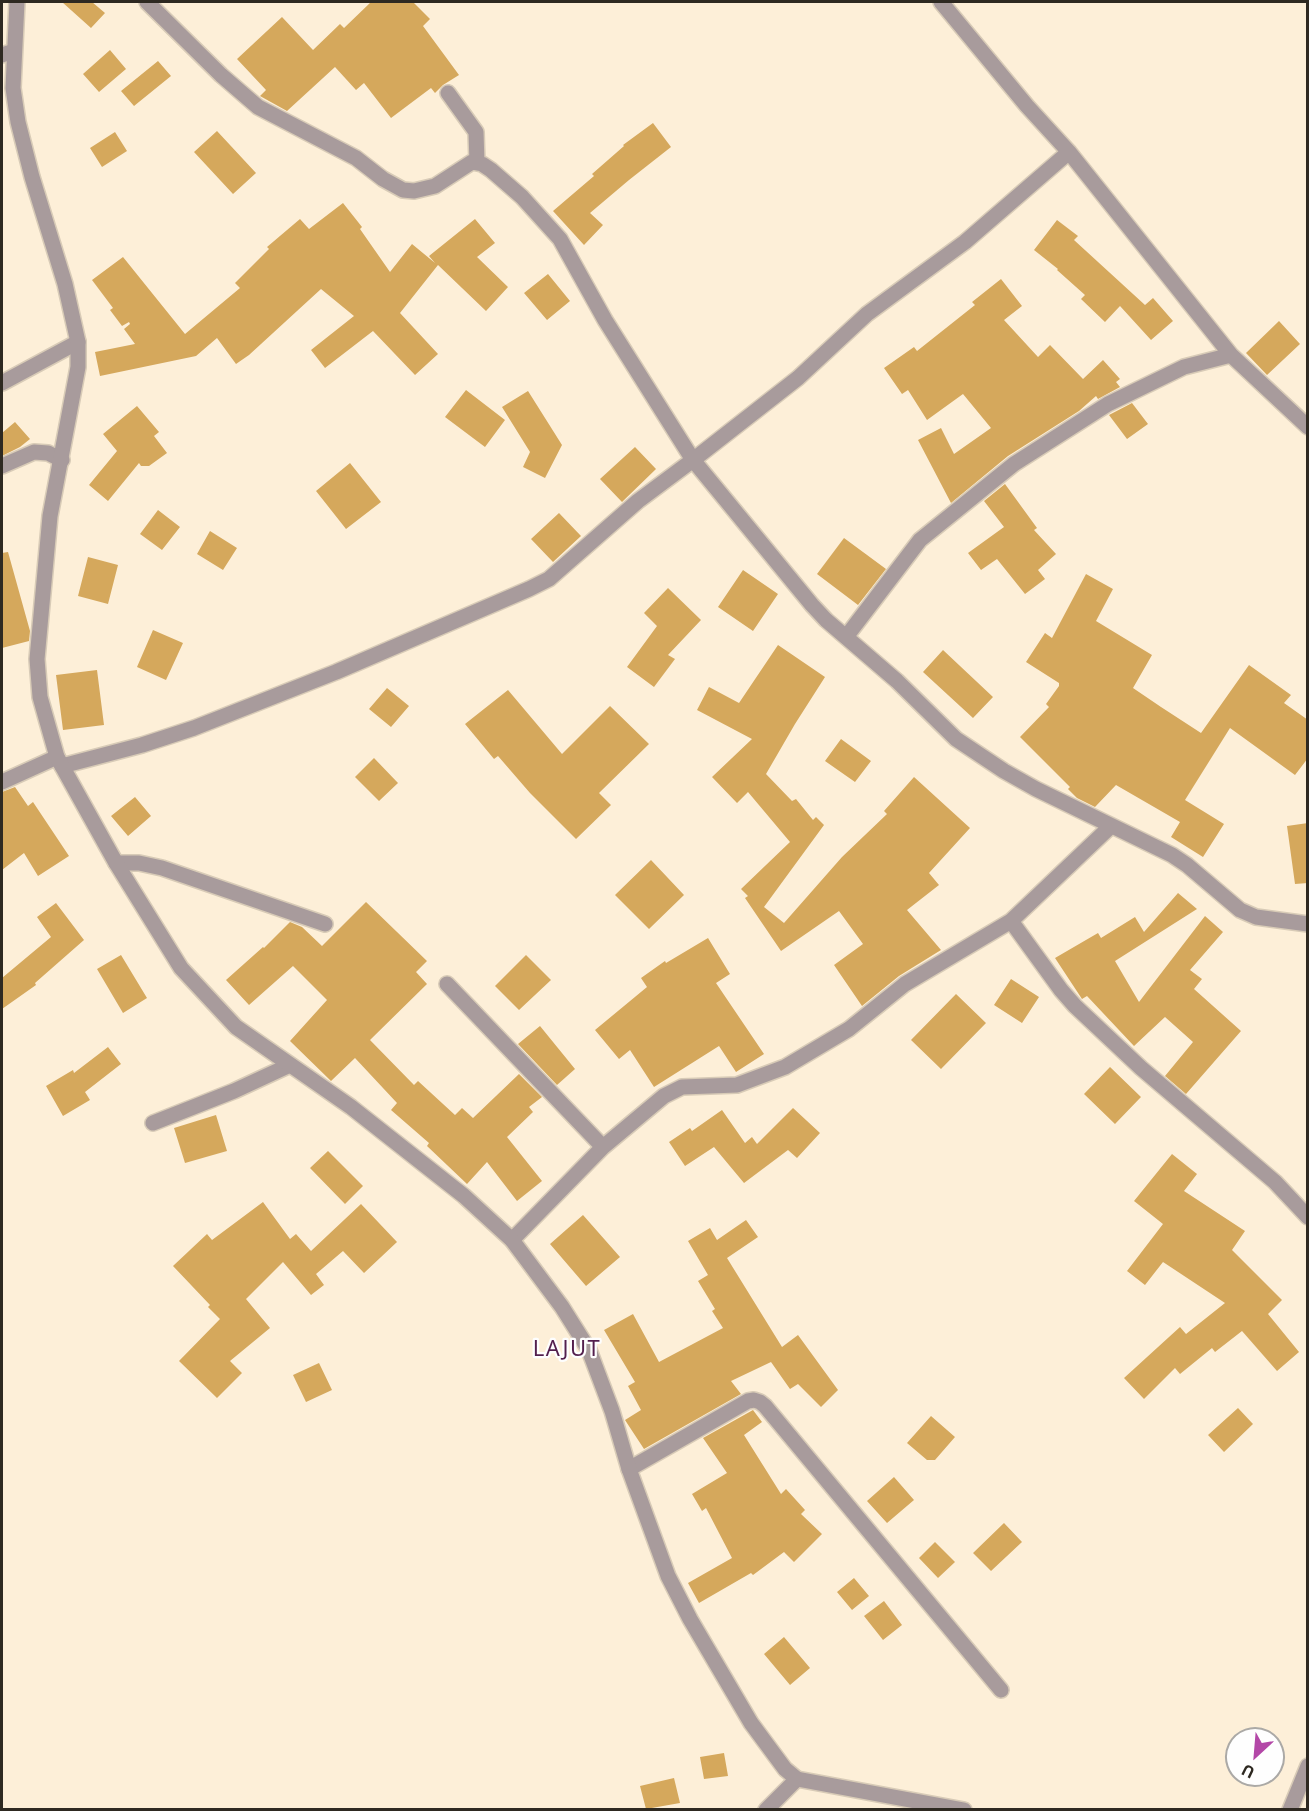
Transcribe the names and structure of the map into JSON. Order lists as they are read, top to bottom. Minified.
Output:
{"districts":["LAJUT"],"north":"bottom left"}
